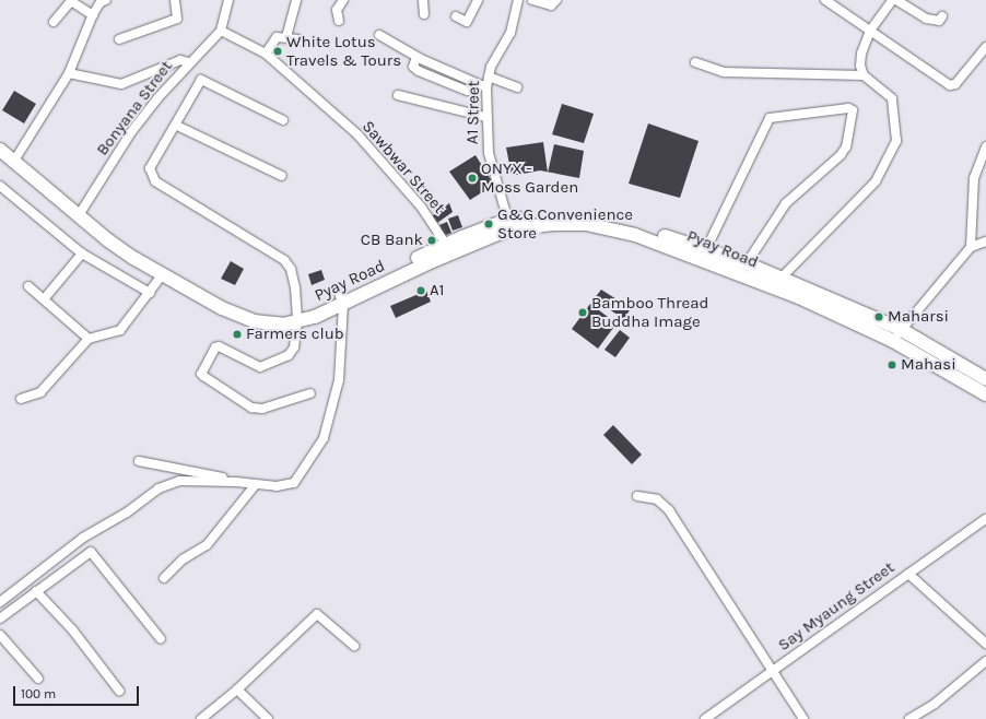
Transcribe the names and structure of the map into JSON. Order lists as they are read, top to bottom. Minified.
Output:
{"streets":{"highway":["Pyay Road"],"street":["Bonyana Street","A1 Street","Sawbwar Street","Say Myaung Street"]},"crossings":[["Bonyana Street","Sawbwar Street"],["Bonyana Street","Pyay Road"],["A1 Street","Pyay Road"],["Sawbwar Street","Pyay Road"]],"places":["White Lotus Travels & Tours","ONYX - Moss Garden","G&G Convenience Store","CB Bank","A1","Bamboo Thread Buddha Image","Maharsi","Farmers club","Mahasi"],"scale_bar":"100 m"}
